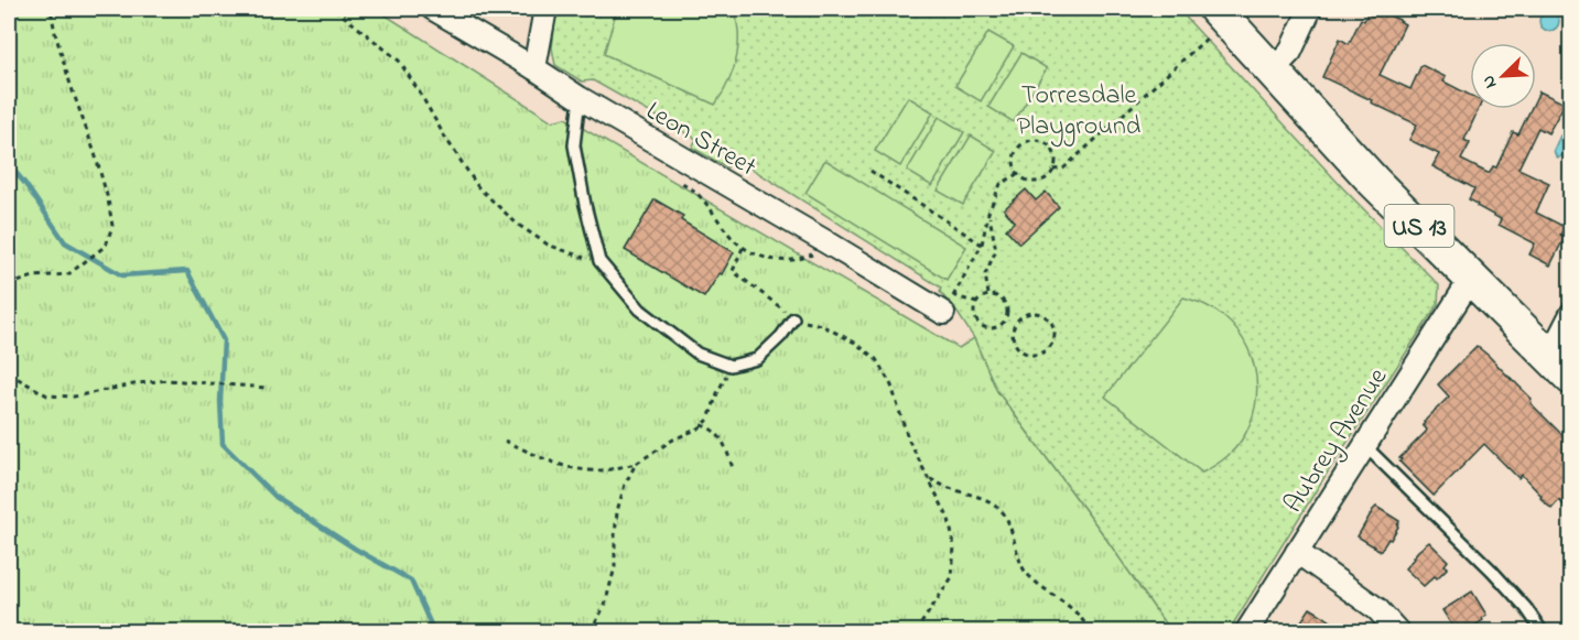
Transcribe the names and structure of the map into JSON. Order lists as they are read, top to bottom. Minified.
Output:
{"streets":{"main road":["US 13"],"street":["Leon Street","Aubrey Avenue"]},"crossings":[["US 13","Aubrey Avenue"]],"parks":["Torresdale Playground"],"north":"bottom left"}
